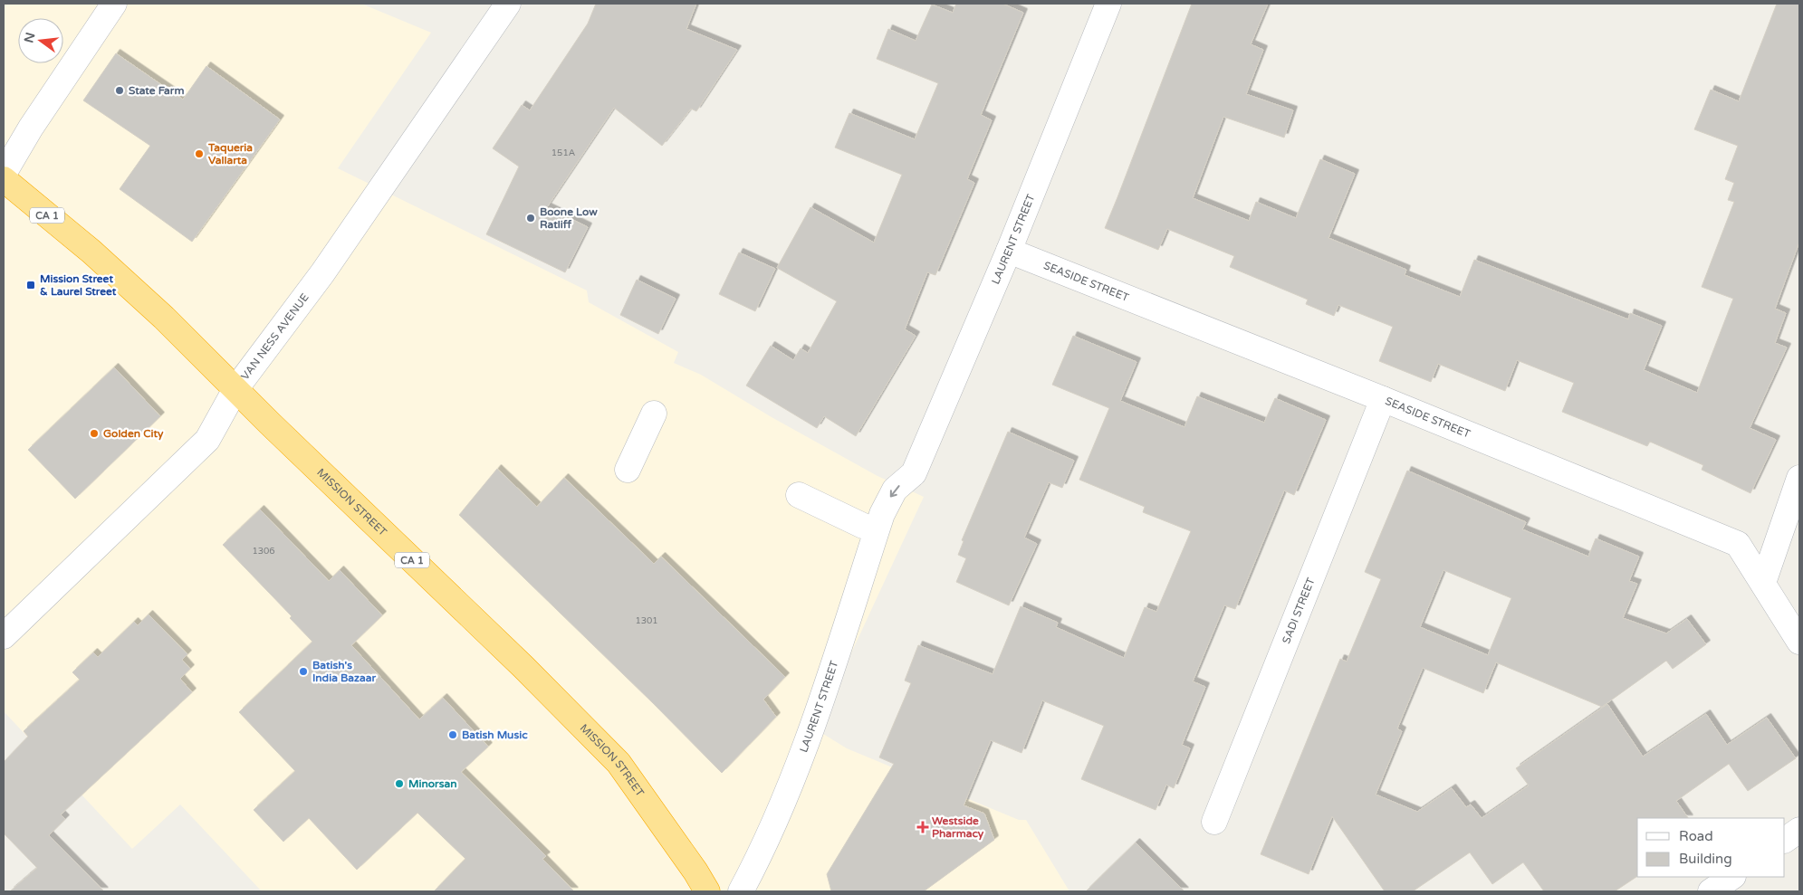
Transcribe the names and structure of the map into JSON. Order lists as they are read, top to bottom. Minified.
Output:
{"streets":{"highway":["CA 1","MISSION STREET"],"street":["LAURENT STREET","SEASIDE STREET","VAN NESS AVENUE","SADI STREET"]},"crossings":[["LAURENT STREET","SEASIDE STREET"],["SEASIDE STREET","SADI STREET"],["VAN NESS AVENUE","MISSION STREET"]],"places":{"other":["State Farm","Taqueria Vallarta","Boone Low Ratliff","Golden City","Batish's India Bazaar","Batish Music","Minorsan"],"transit":["Mission Street & Laurel Street"],"health":["Westside Pharmacy"]},"house_numbers":["151A","1306","1301"],"legend":["Road","Building"],"north":"left"}
